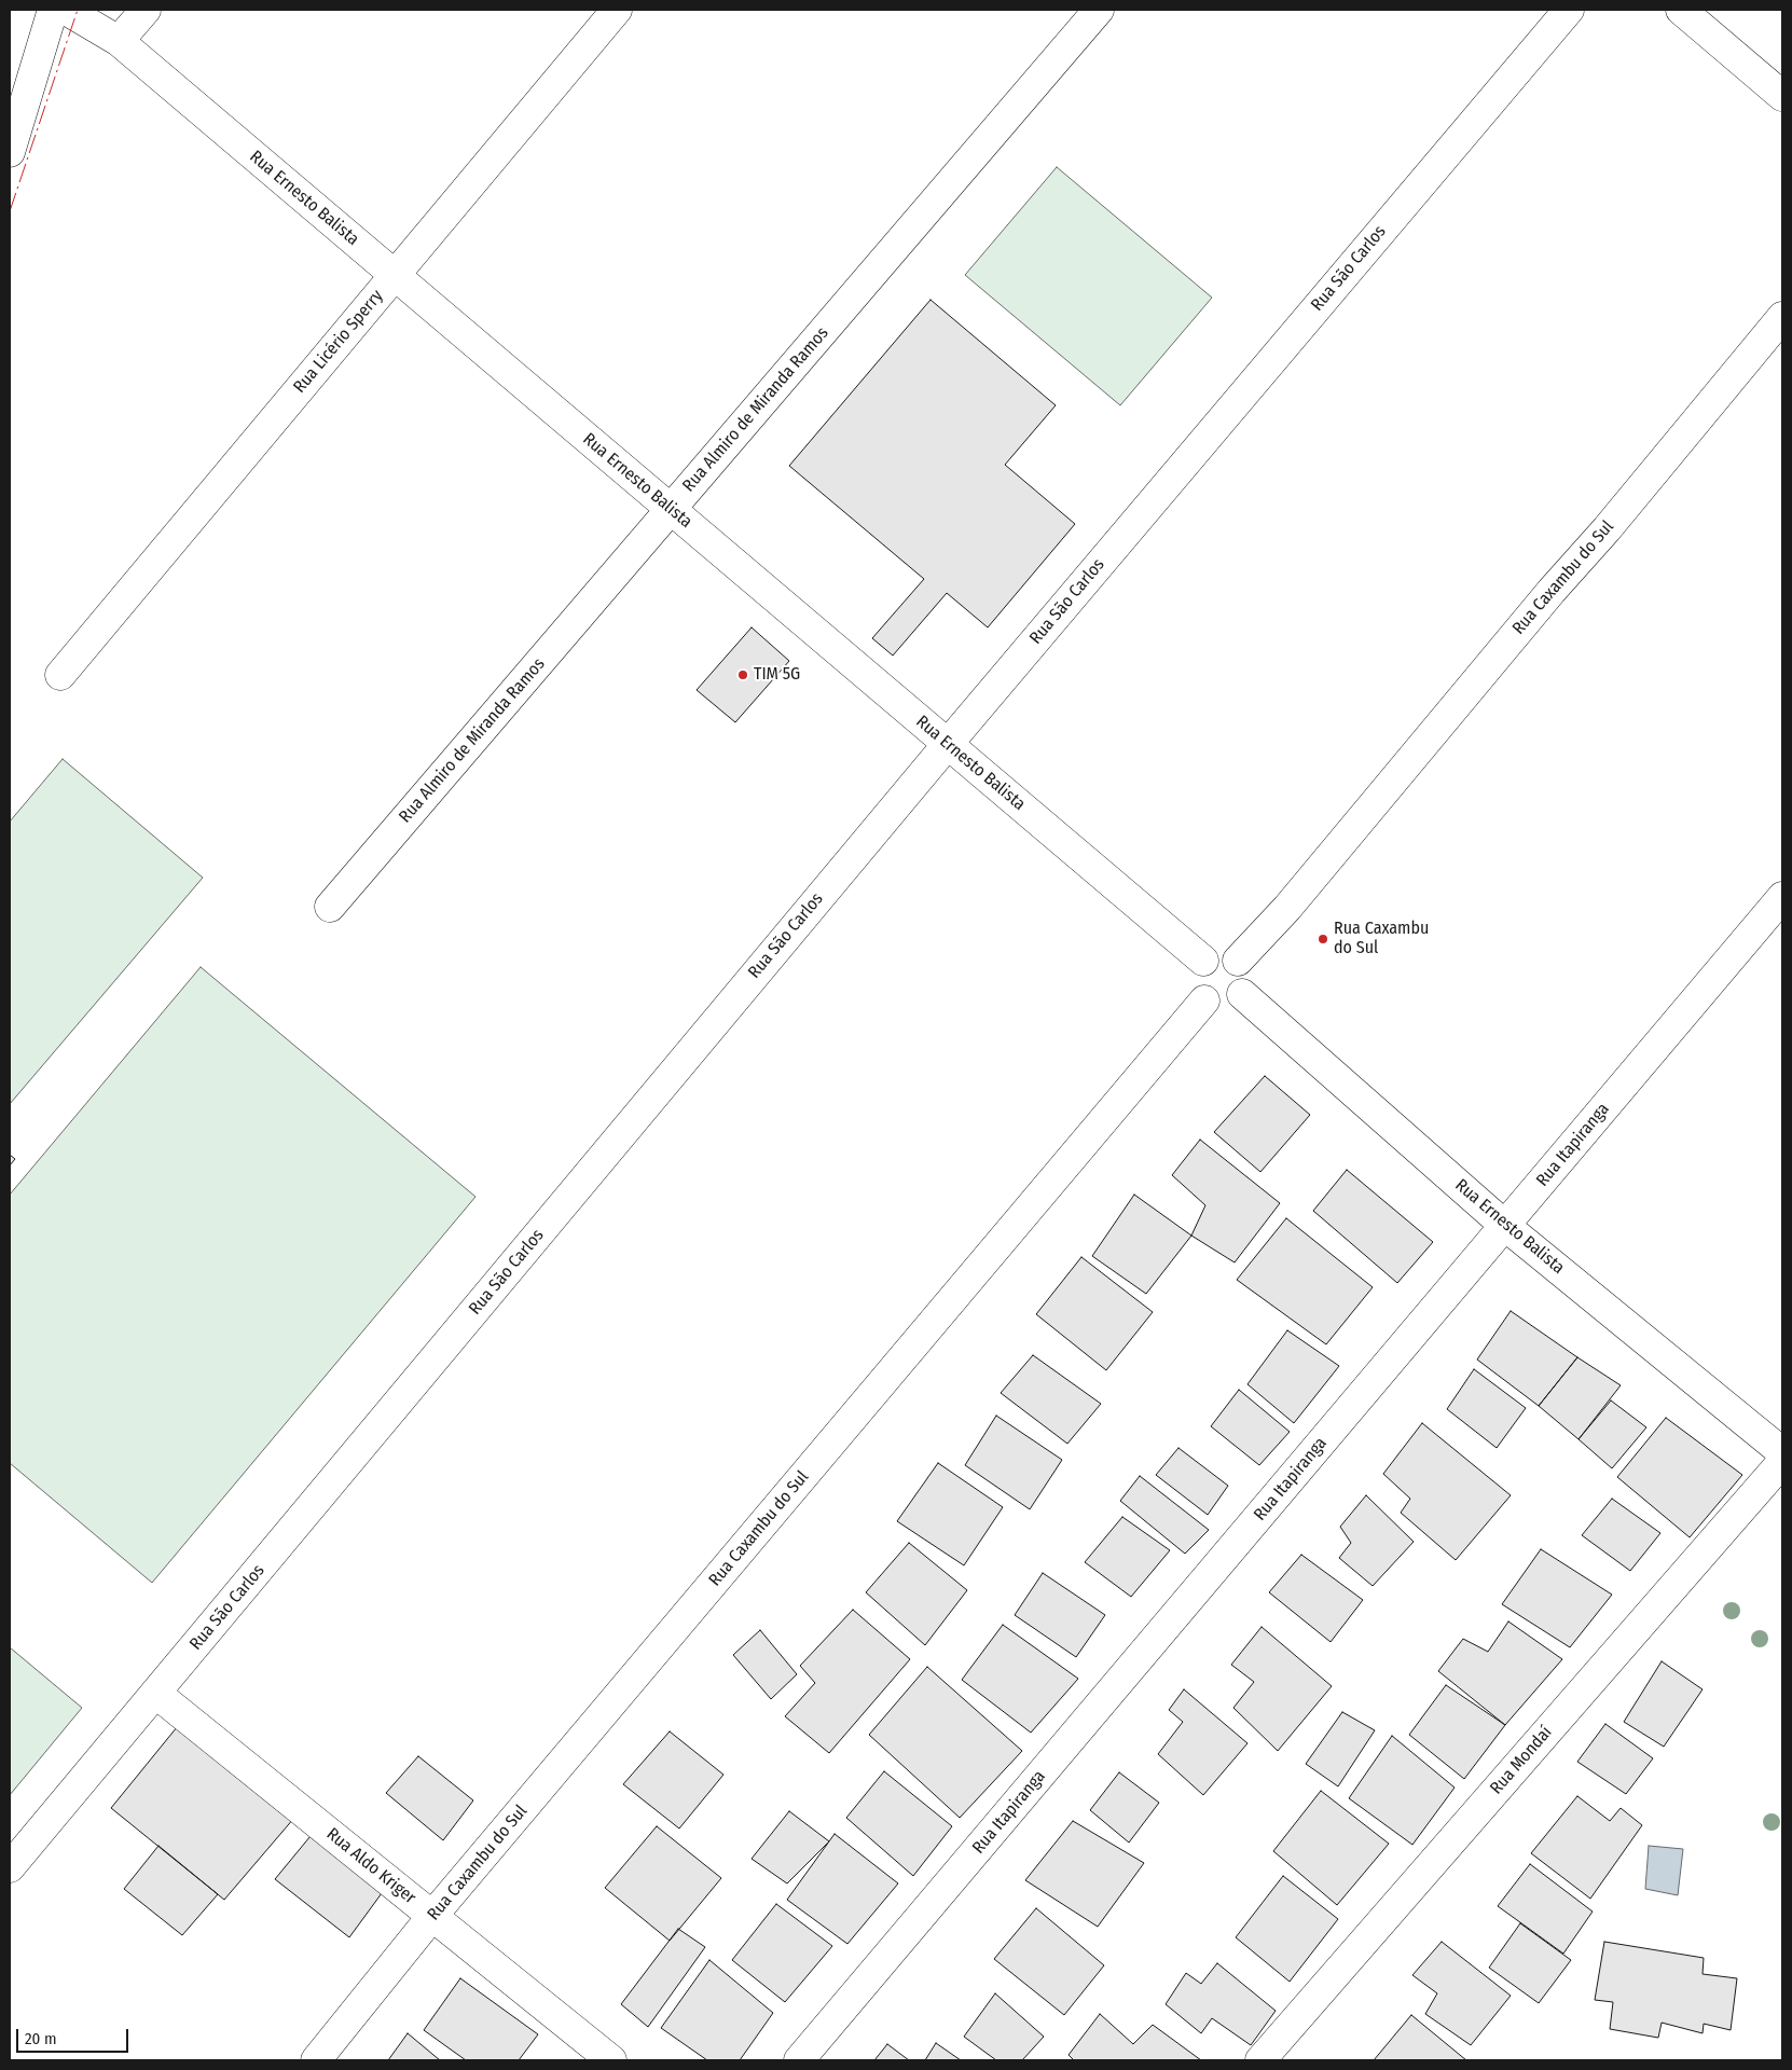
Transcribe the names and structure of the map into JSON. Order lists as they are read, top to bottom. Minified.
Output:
{"streets":{"main road":["Rua Ernesto Balista","Rua São Carlos","Rua Licério Sperry","Rua Almiro de Miranda Ramos","Rua Caxambu do Sul","Rua Itapiranga","Rua Mondaí","Rua Aldo Kriger"]},"crossings":[["Rua Ernesto Balista","Rua São Carlos"],["Rua Ernesto Balista","Rua Licério Sperry"],["Rua Ernesto Balista","Rua Almiro de Miranda Ramos"],["Rua Ernesto Balista","Rua Caxambu do Sul"],["Rua Ernesto Balista","Rua Itapiranga"],["Rua São Carlos","Rua Aldo Kriger"],["Rua Caxambu do Sul","Rua Aldo Kriger"]],"places":["TIM 5G","Rua Caxambu do Sul"],"scale_bar":"20 m"}
